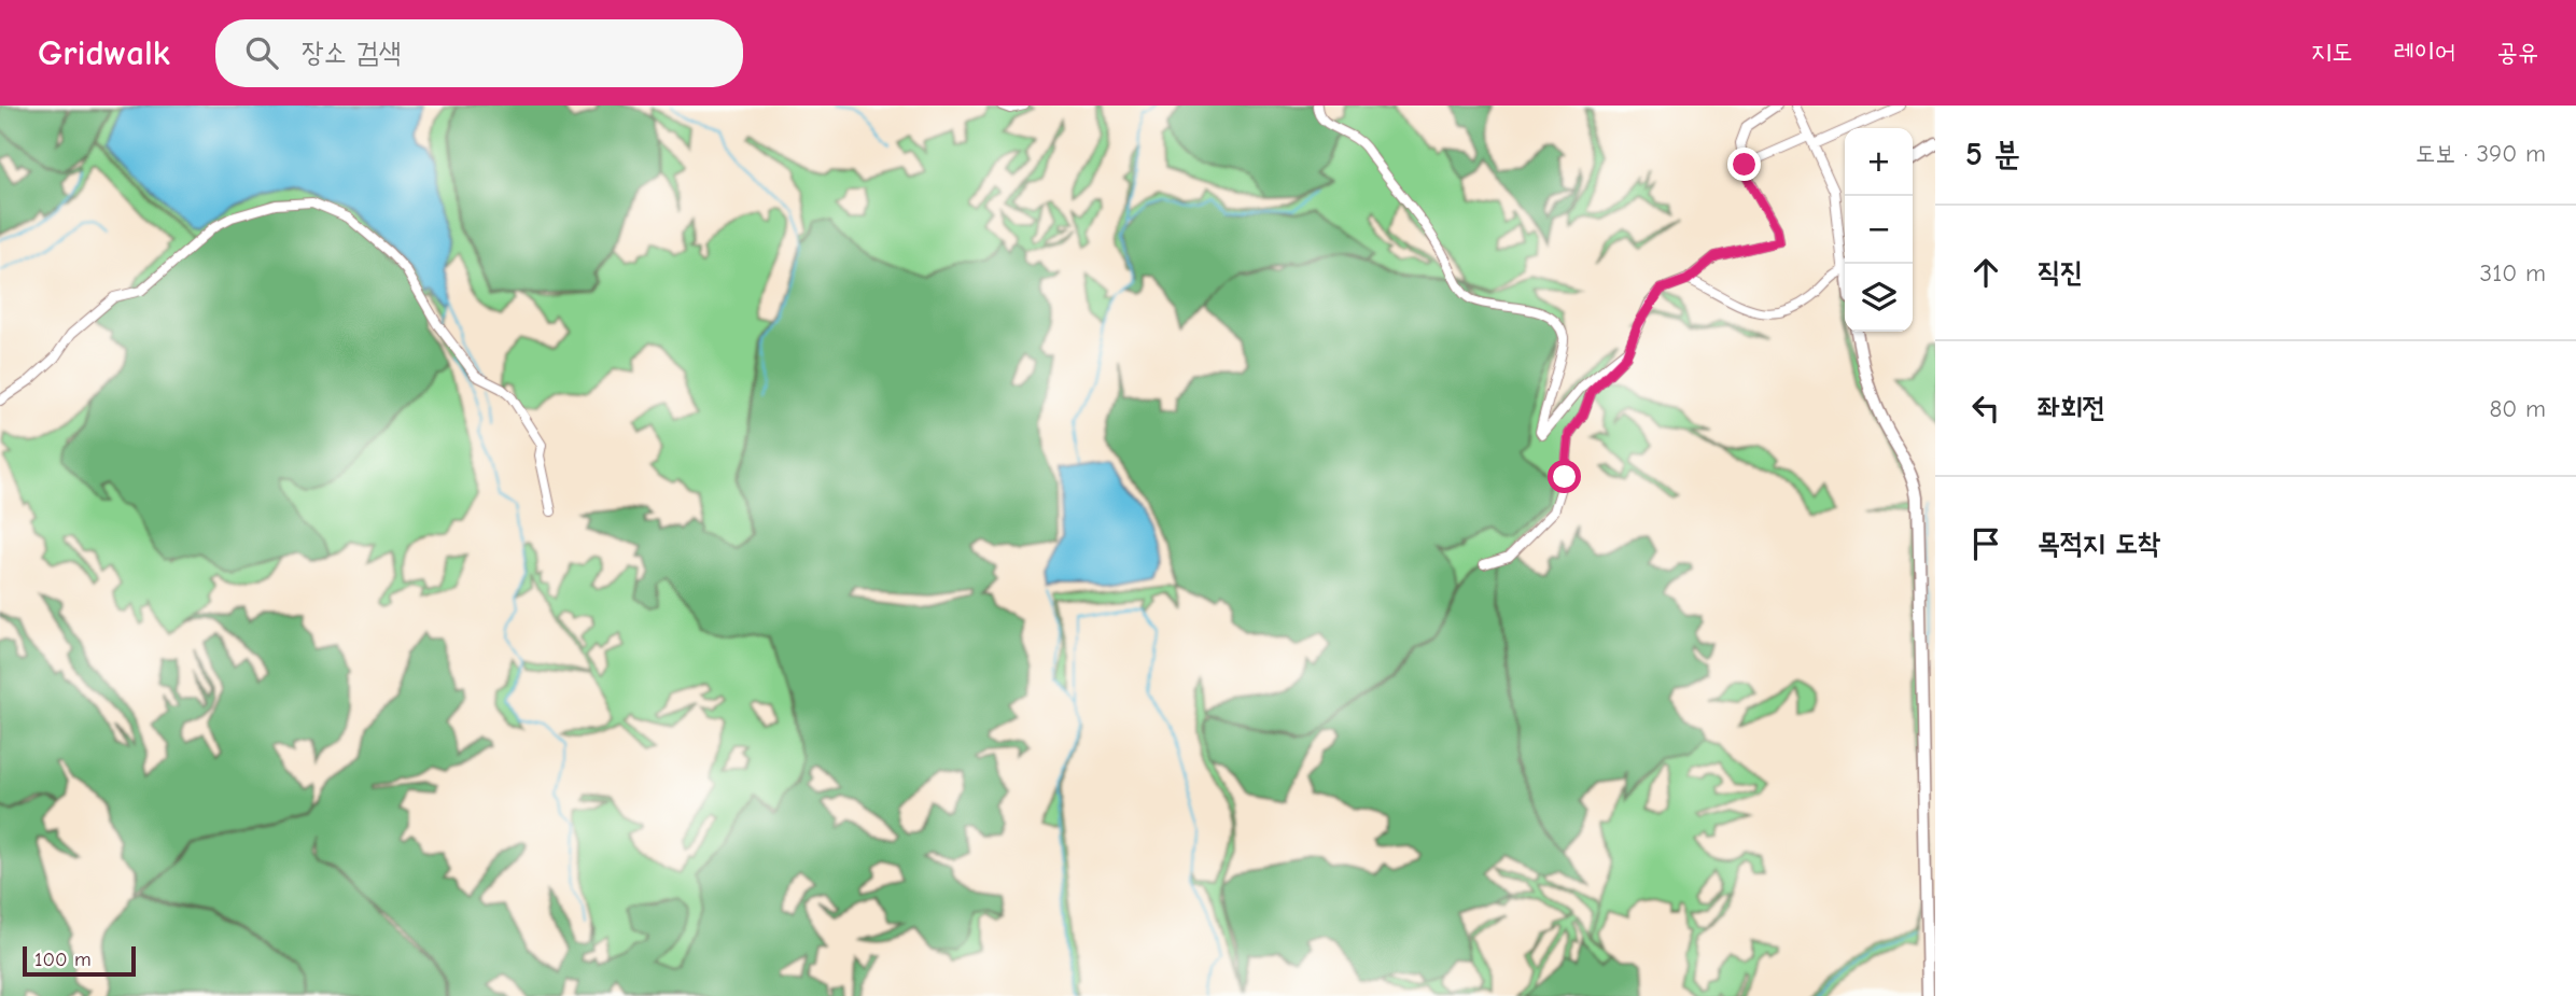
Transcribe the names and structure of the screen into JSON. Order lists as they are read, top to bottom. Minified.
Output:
{"scale_bar":"100 m","page":{"header":"Gridwalk","search":"장소 검색","nav":["지도","레이어","공유"],"heading":["5 분","도보 · 390 m"],"map_buttons":["+","−"],"list":[["직진","310 m"],["좌회전","80 m"],"목적지 도착"],"scale":"100 m"}}
